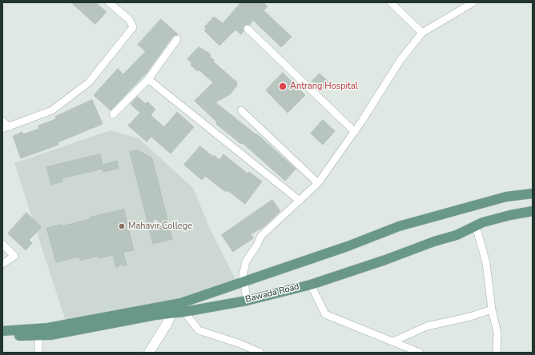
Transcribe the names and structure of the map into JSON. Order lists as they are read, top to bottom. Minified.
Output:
{"streets":{"main road":["Bawada Road"]},"places":["Antrang Hospital","Mahavir College"]}
